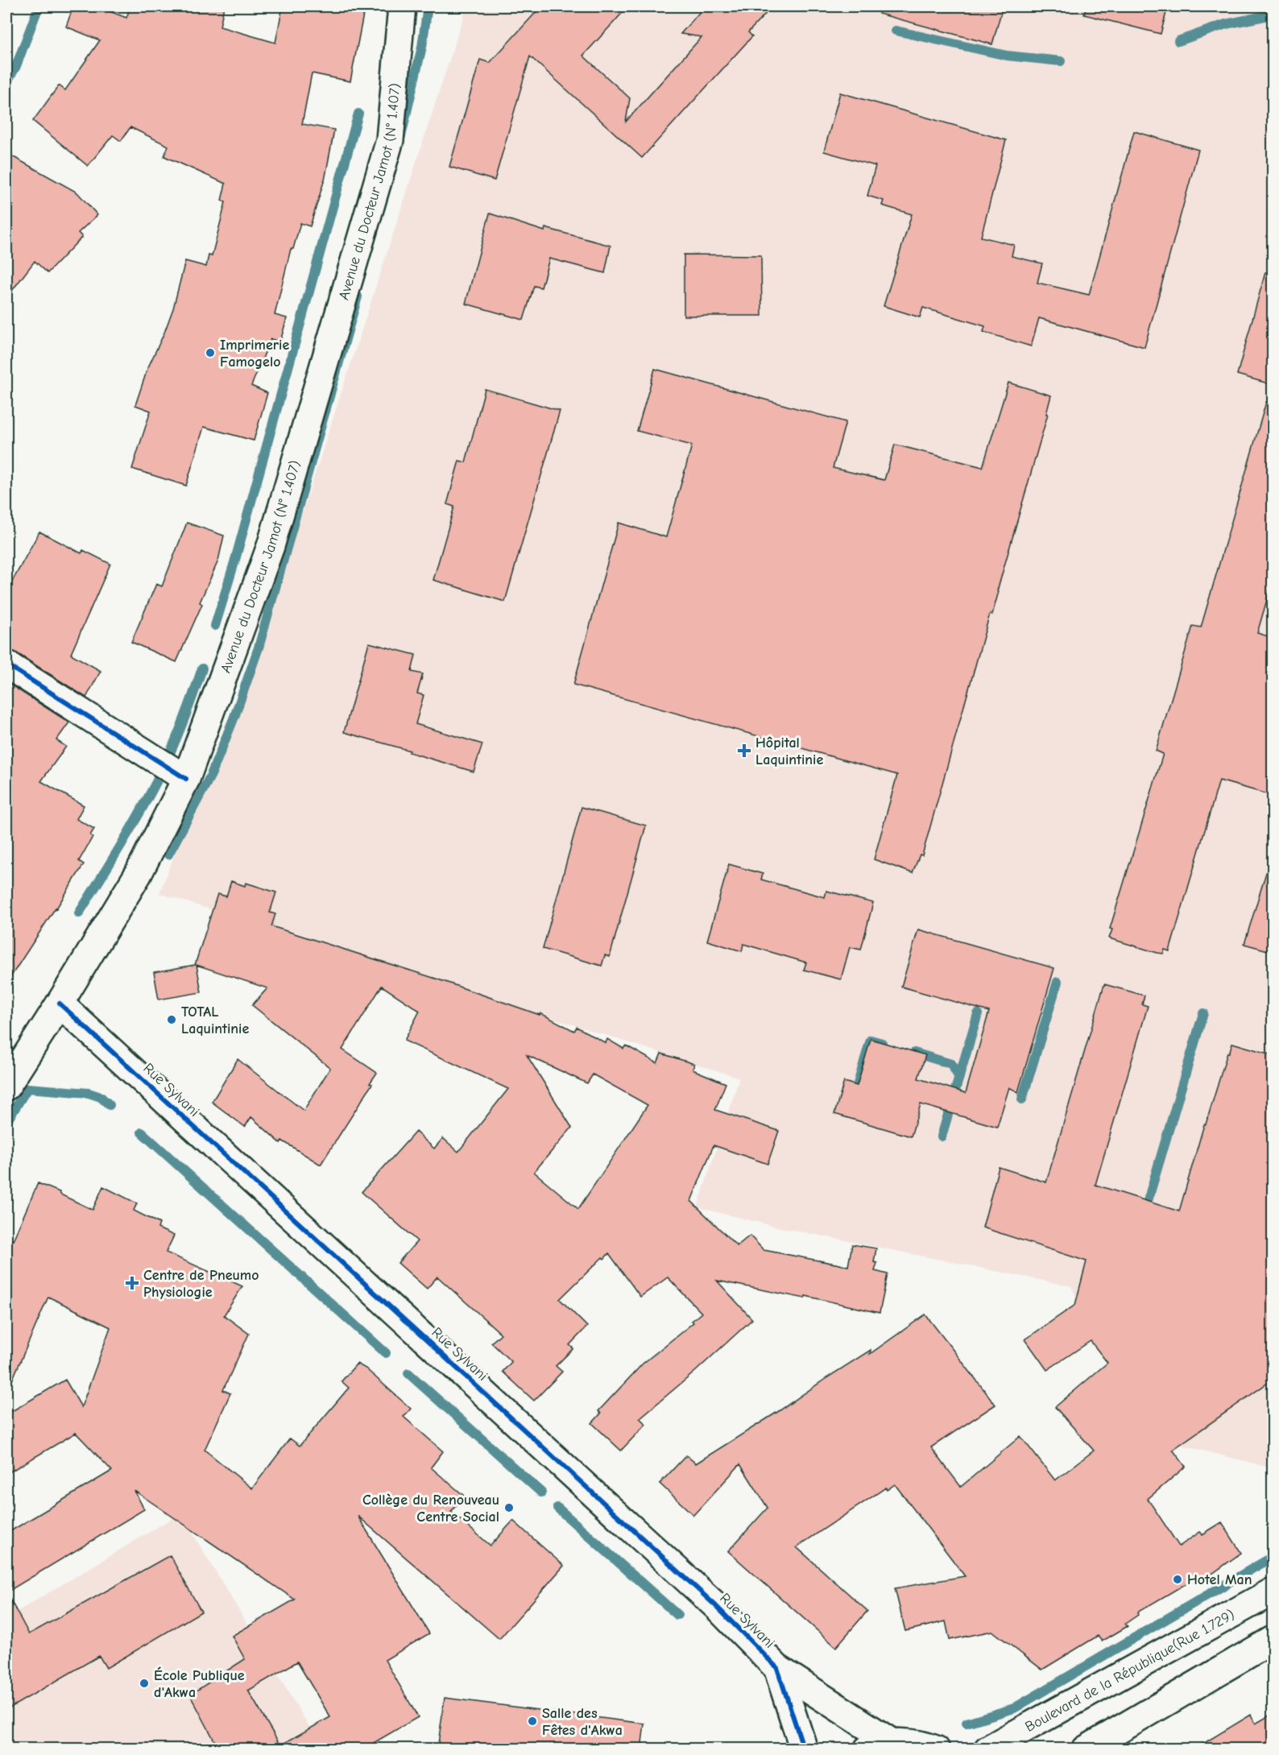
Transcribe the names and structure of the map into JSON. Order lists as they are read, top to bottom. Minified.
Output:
{"streets":{"main road":["Avenue du Docteur Jamot (N° 1.407)","Rue Sylvani","Boulevard de la République(Rue 1.729)"]},"crossings":[["Avenue du Docteur Jamot (N° 1.407)","Rue Sylvani"]],"places":{"other":["Imprimerie Famogelo","TOTAL Laquintinie","Collège du Renouveau Centre Social","Hotel Man","École Publique d'Akwa","Salle des Fêtes d'Akwa"],"health":["Hôpital Laquintinie","Centre de Pneumo Physiologie"]}}
